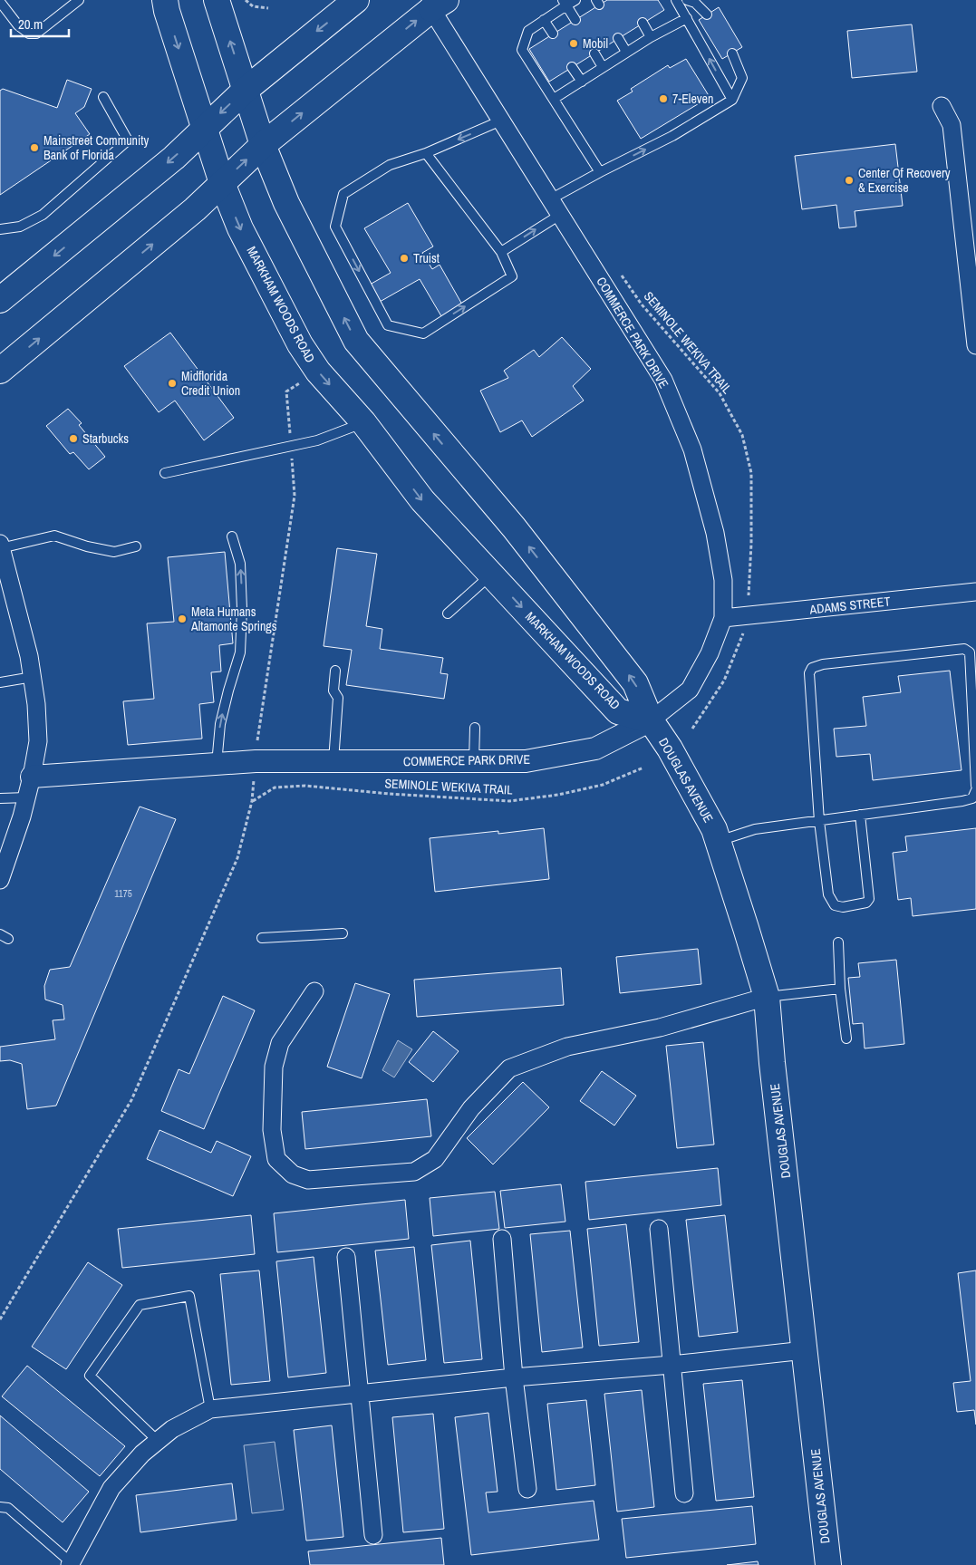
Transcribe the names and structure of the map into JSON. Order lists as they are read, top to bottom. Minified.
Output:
{"streets":{"main road":["MARKHAM WOODS ROAD","DOUGLAS AVENUE"],"street":["COMMERCE PARK DRIVE","ADAMS STREET"],"path":["SEMINOLE WEKIVA TRAIL"]},"crossings":[["MARKHAM WOODS ROAD","COMMERCE PARK DRIVE"],["MARKHAM WOODS ROAD","DOUGLAS AVENUE"],["COMMERCE PARK DRIVE","ADAMS STREET"],["COMMERCE PARK DRIVE","DOUGLAS AVENUE"]],"places":["Mobil","7-Eleven","Mainstreet Community Bank of Florida","Center Of Recovery & Exercise","Truist","Midflorida Credit Union","Starbucks","Meta Humans Altamonte Springs"],"house_numbers":["1175"],"scale_bar":"20 m"}
